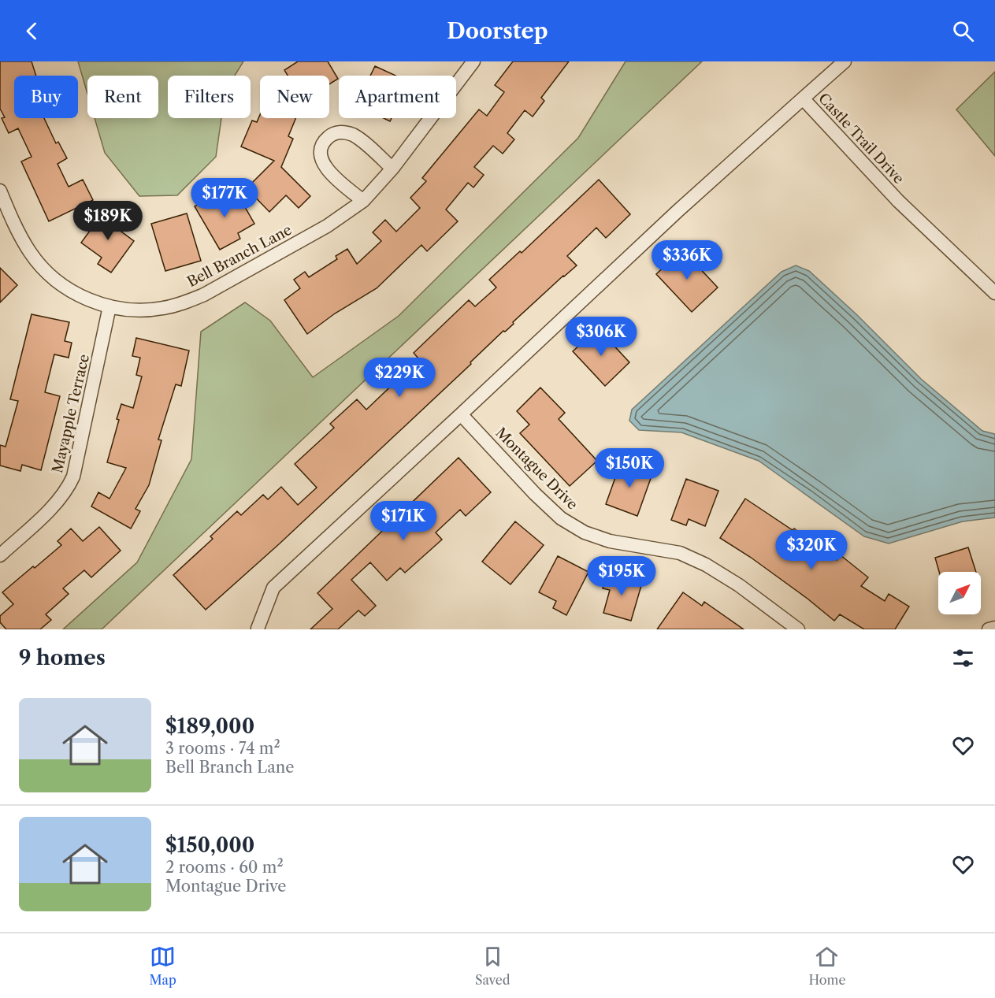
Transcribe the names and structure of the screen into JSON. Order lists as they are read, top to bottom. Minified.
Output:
{"streets":{"street":["Castle Trail Drive","Bell Branch Lane","Mayapple Terrace","Montague Drive"]},"crossings":[["Castle Trail Drive","Montague Drive"],["Bell Branch Lane","Mayapple Terrace"]],"north":"top right","page":{"header":"Doorstep","chip":["Buy","Rent","Filters","New","Apartment"],"price":["$177K","$189K","$336K","$306K","$229K","$150K","$171K","$320K","$195K"],"heading":"9 homes","list":[{"name":"$189,000","note":"3 rooms · 74 m² · Bell Branch Lane"},{"name":"$150,000","note":"2 rooms · 60 m² · Montague Drive"}],"tabs":["Map","Saved","Home"]}}
